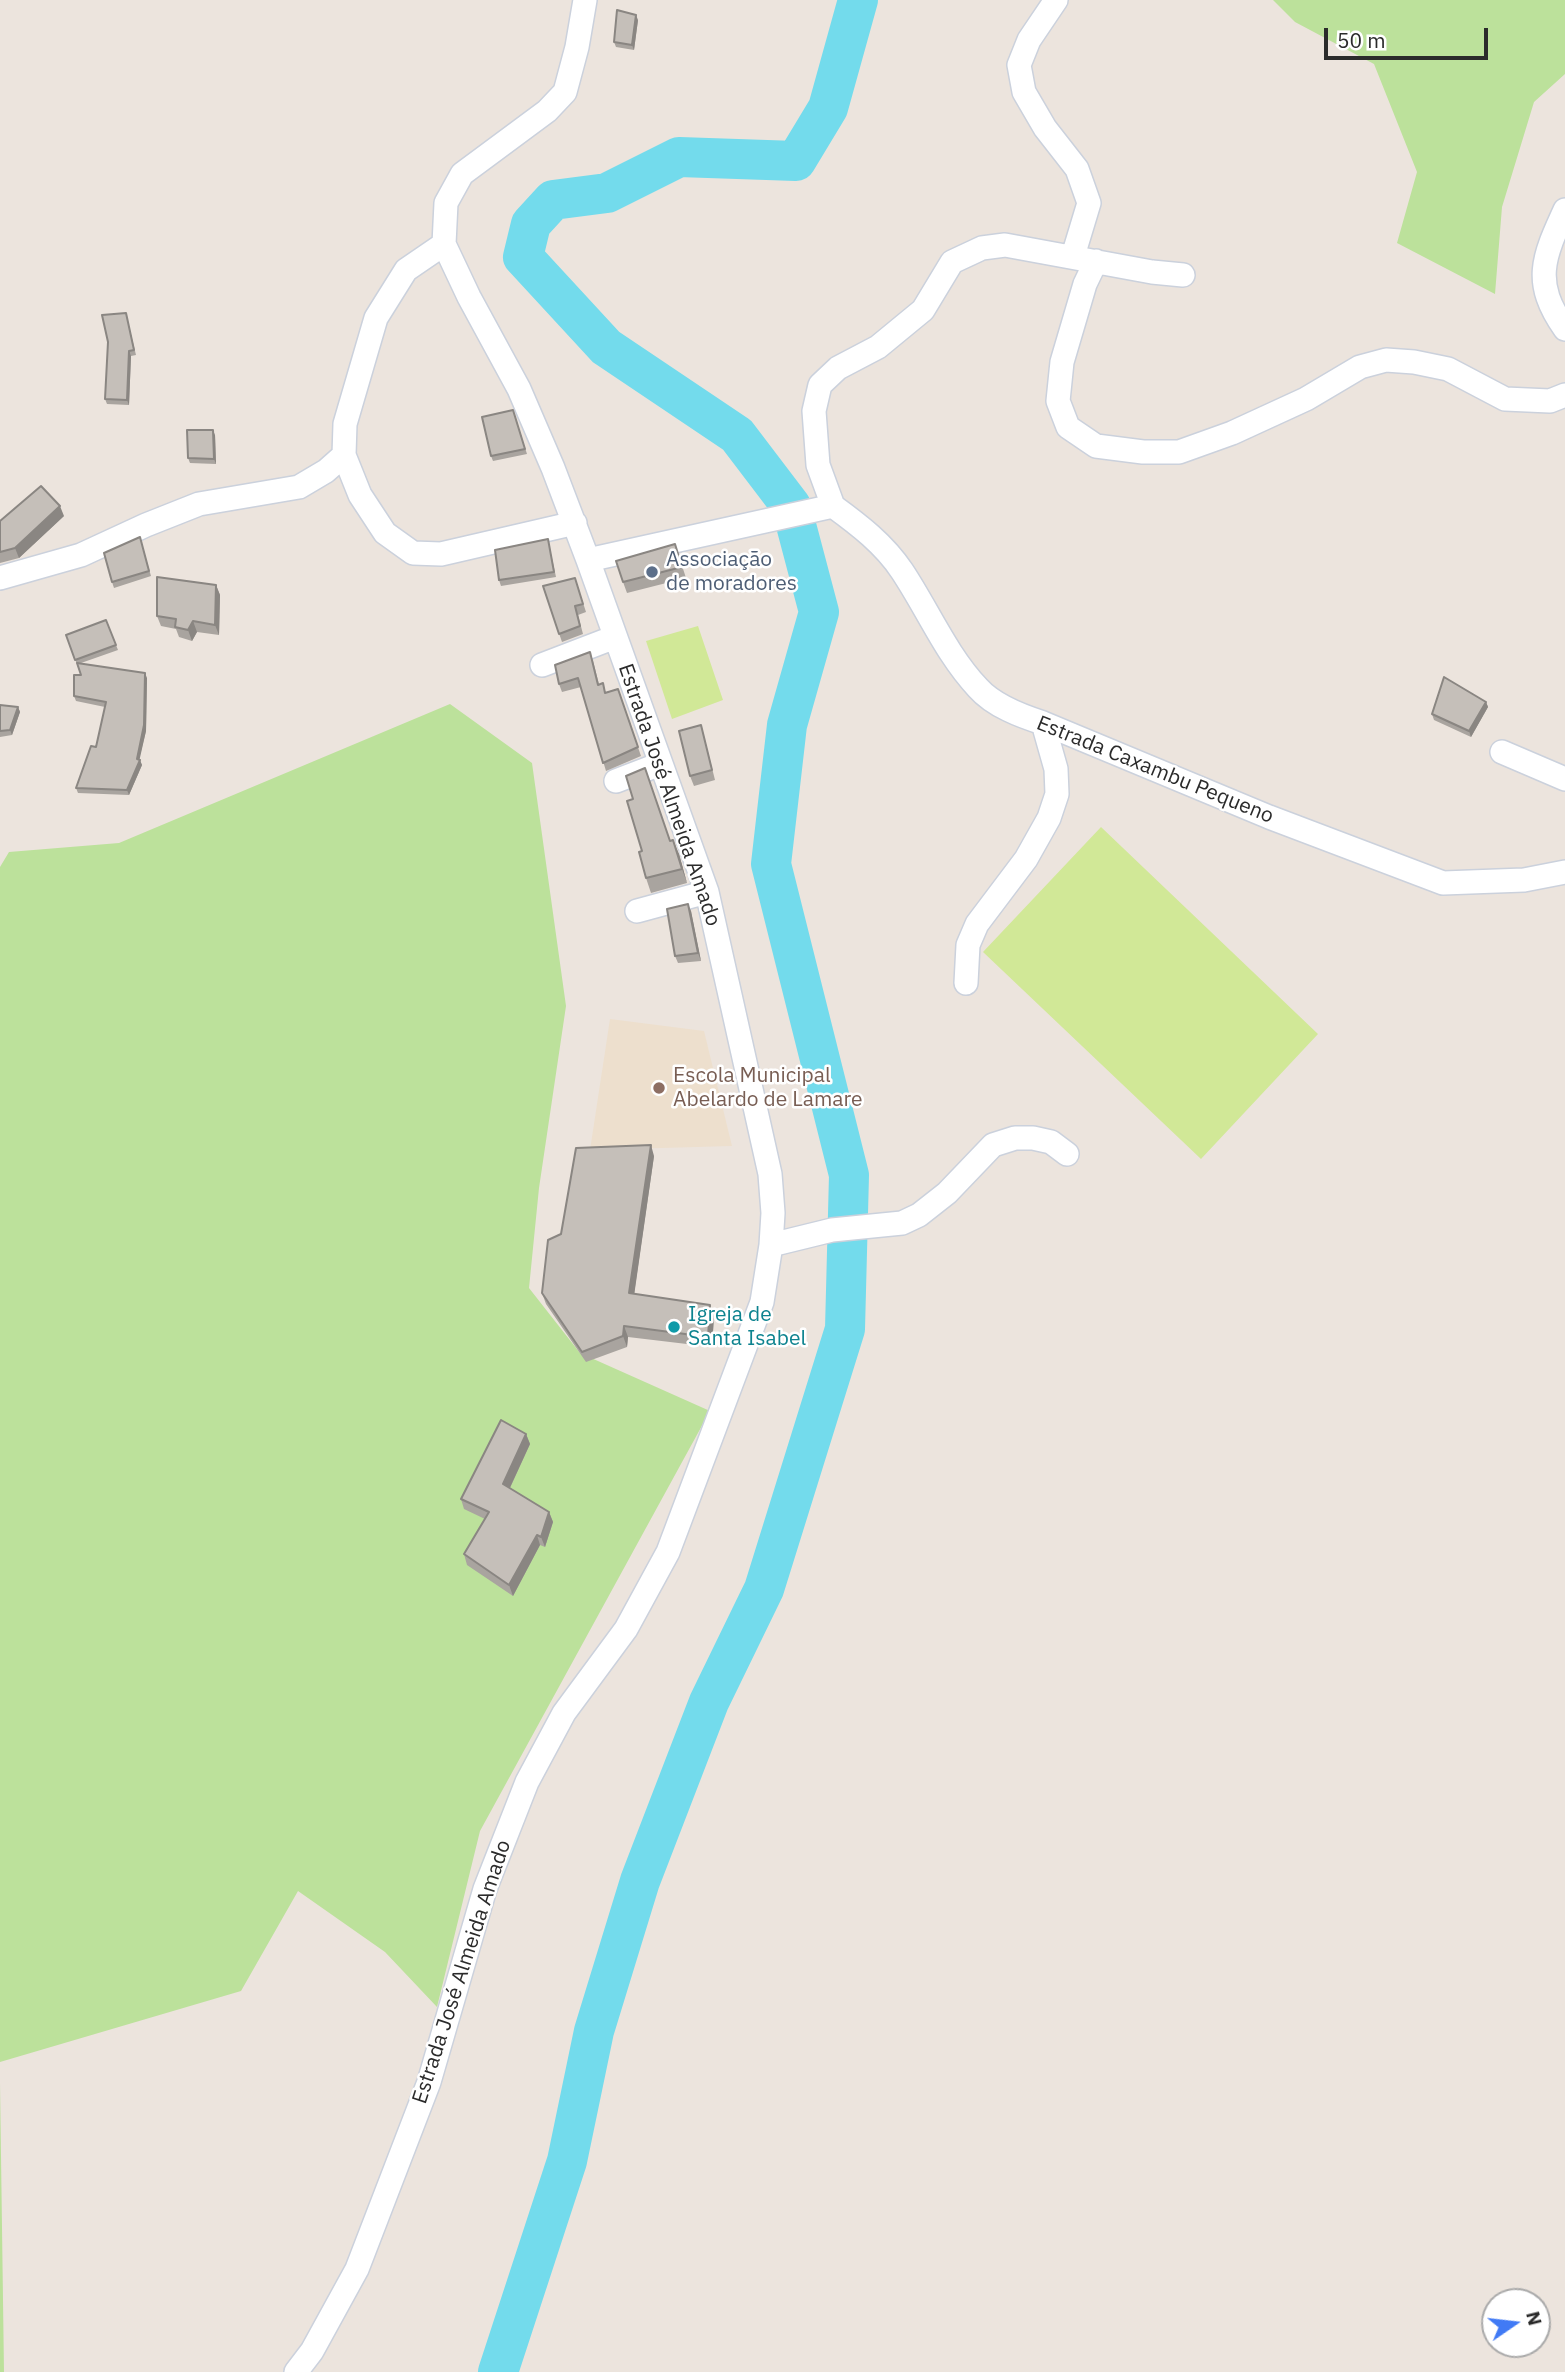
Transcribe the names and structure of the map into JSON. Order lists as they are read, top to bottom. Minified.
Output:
{"streets":{"street":["Estrada Caxambu Pequeno","Estrada José Almeida Amado"]},"places":["Associação de moradores","Escola Municipal Abelardo de Lamare","Igreja de Santa Isabel"],"scale_bar":"50 m","north":"right"}
